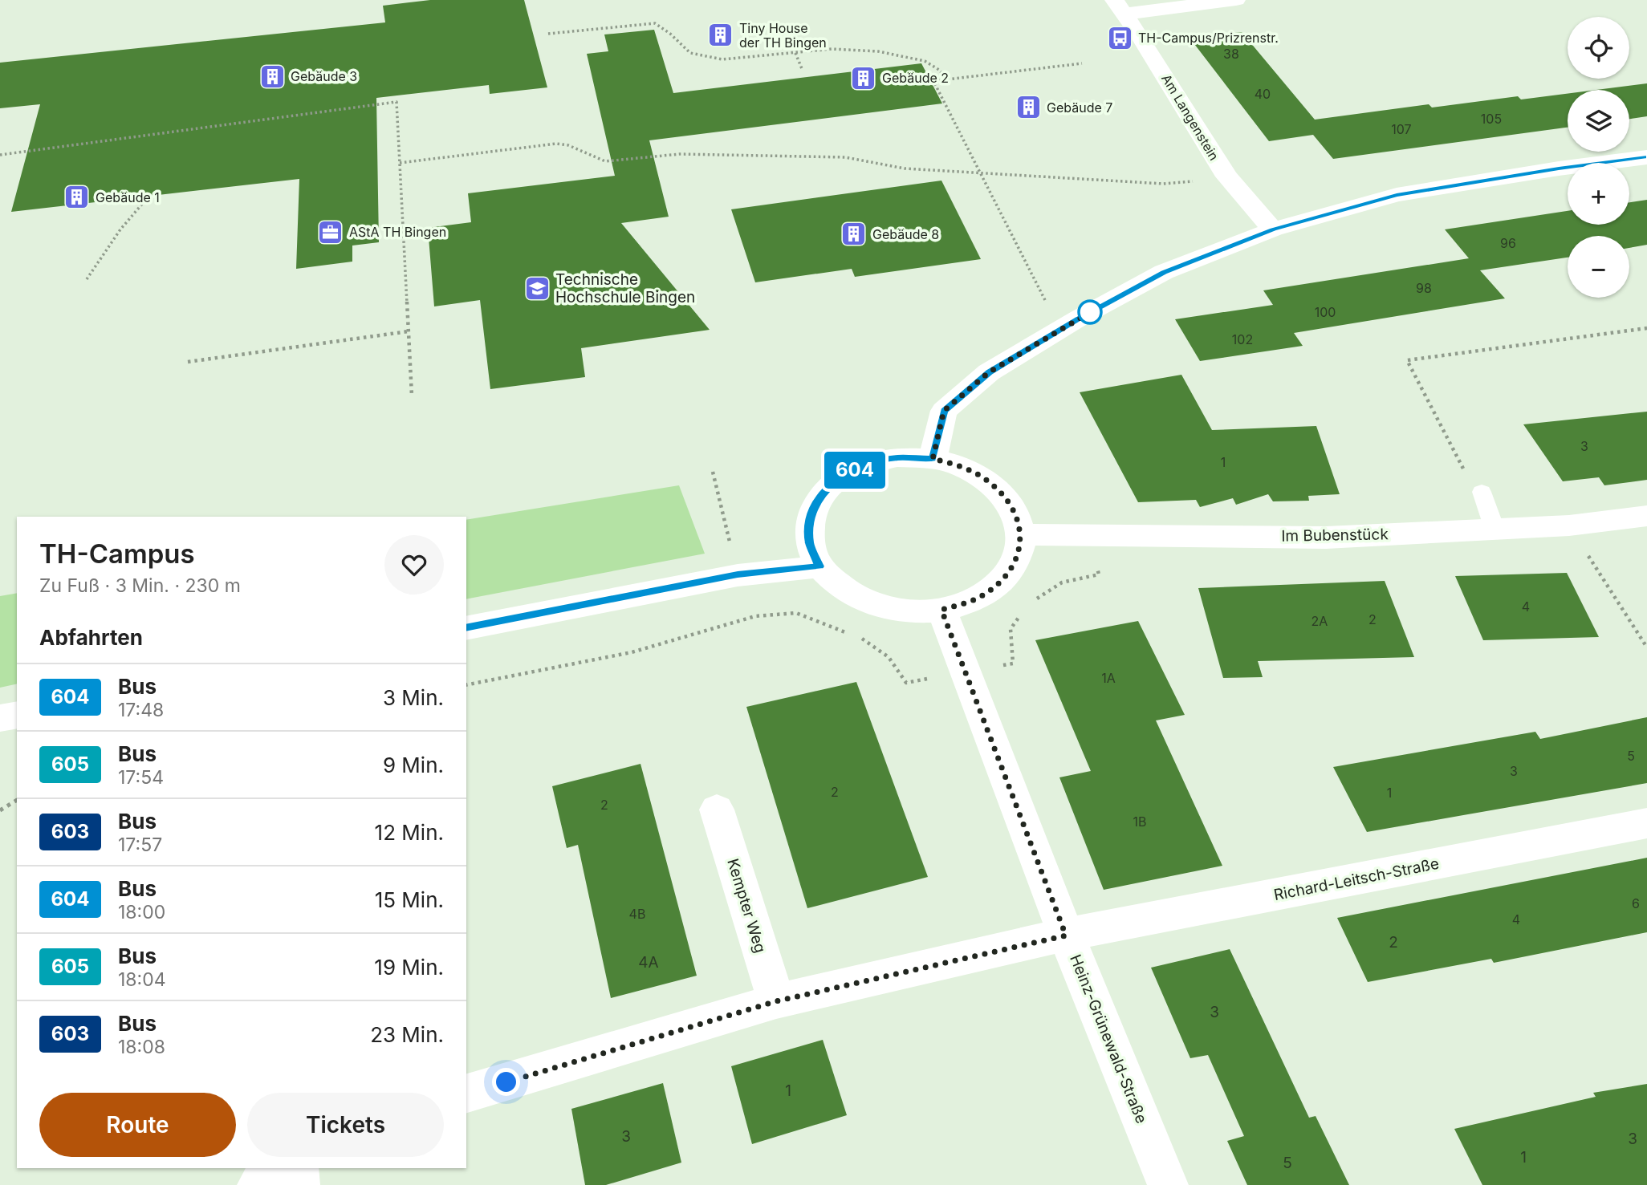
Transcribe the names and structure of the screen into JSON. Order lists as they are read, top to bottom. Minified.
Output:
{"streets":{"street":["Am Langenstein","Im Bubenstück","Richard-Leitsch-Straße","Kempter Weg","Heinz-Grünewald-Straße"]},"crossings":[["Im Bubenstück","Heinz-Grünewald-Straße"],["Richard-Leitsch-Straße","Heinz-Grünewald-Straße"]],"places":{"building":["Tiny House der TH Bingen","Gebäude 3","Gebäude 2","Gebäude 7","Gebäude 1","Gebäude 8"],"bus stop":["TH-Campus/Prizrenstr."],"office":["AStA TH Bingen"],"school or university":["Technische Hochschule Bingen"]},"lines":["bus line 604"],"house_numbers":["38","40","105","107","96","98","100","102","3","1","4","2","2A","1A","5","3","2","1","2","1B","6","4B","4","2","4A","3","1","3","3","1","5"],"page":{"on_map":"604","map_buttons":["+","−"],"heading":[["TH-Campus","Zu Fuß · 3 Min. · 230 m"],"Abfahrten"],"list":[{"mark":"604","name":"Bus","note":"17:48","value":"3 Min."},{"mark":"605","name":"Bus","note":"17:54","value":"9 Min."},{"mark":"603","name":"Bus","note":"17:57","value":"12 Min."},{"mark":"604","name":"Bus","note":"18:00","value":"15 Min."},{"mark":"605","name":"Bus","note":"18:04","value":"19 Min."},{"mark":"603","name":"Bus","note":"18:08","value":"23 Min."}],"buttons":["Route","Tickets"]}}
